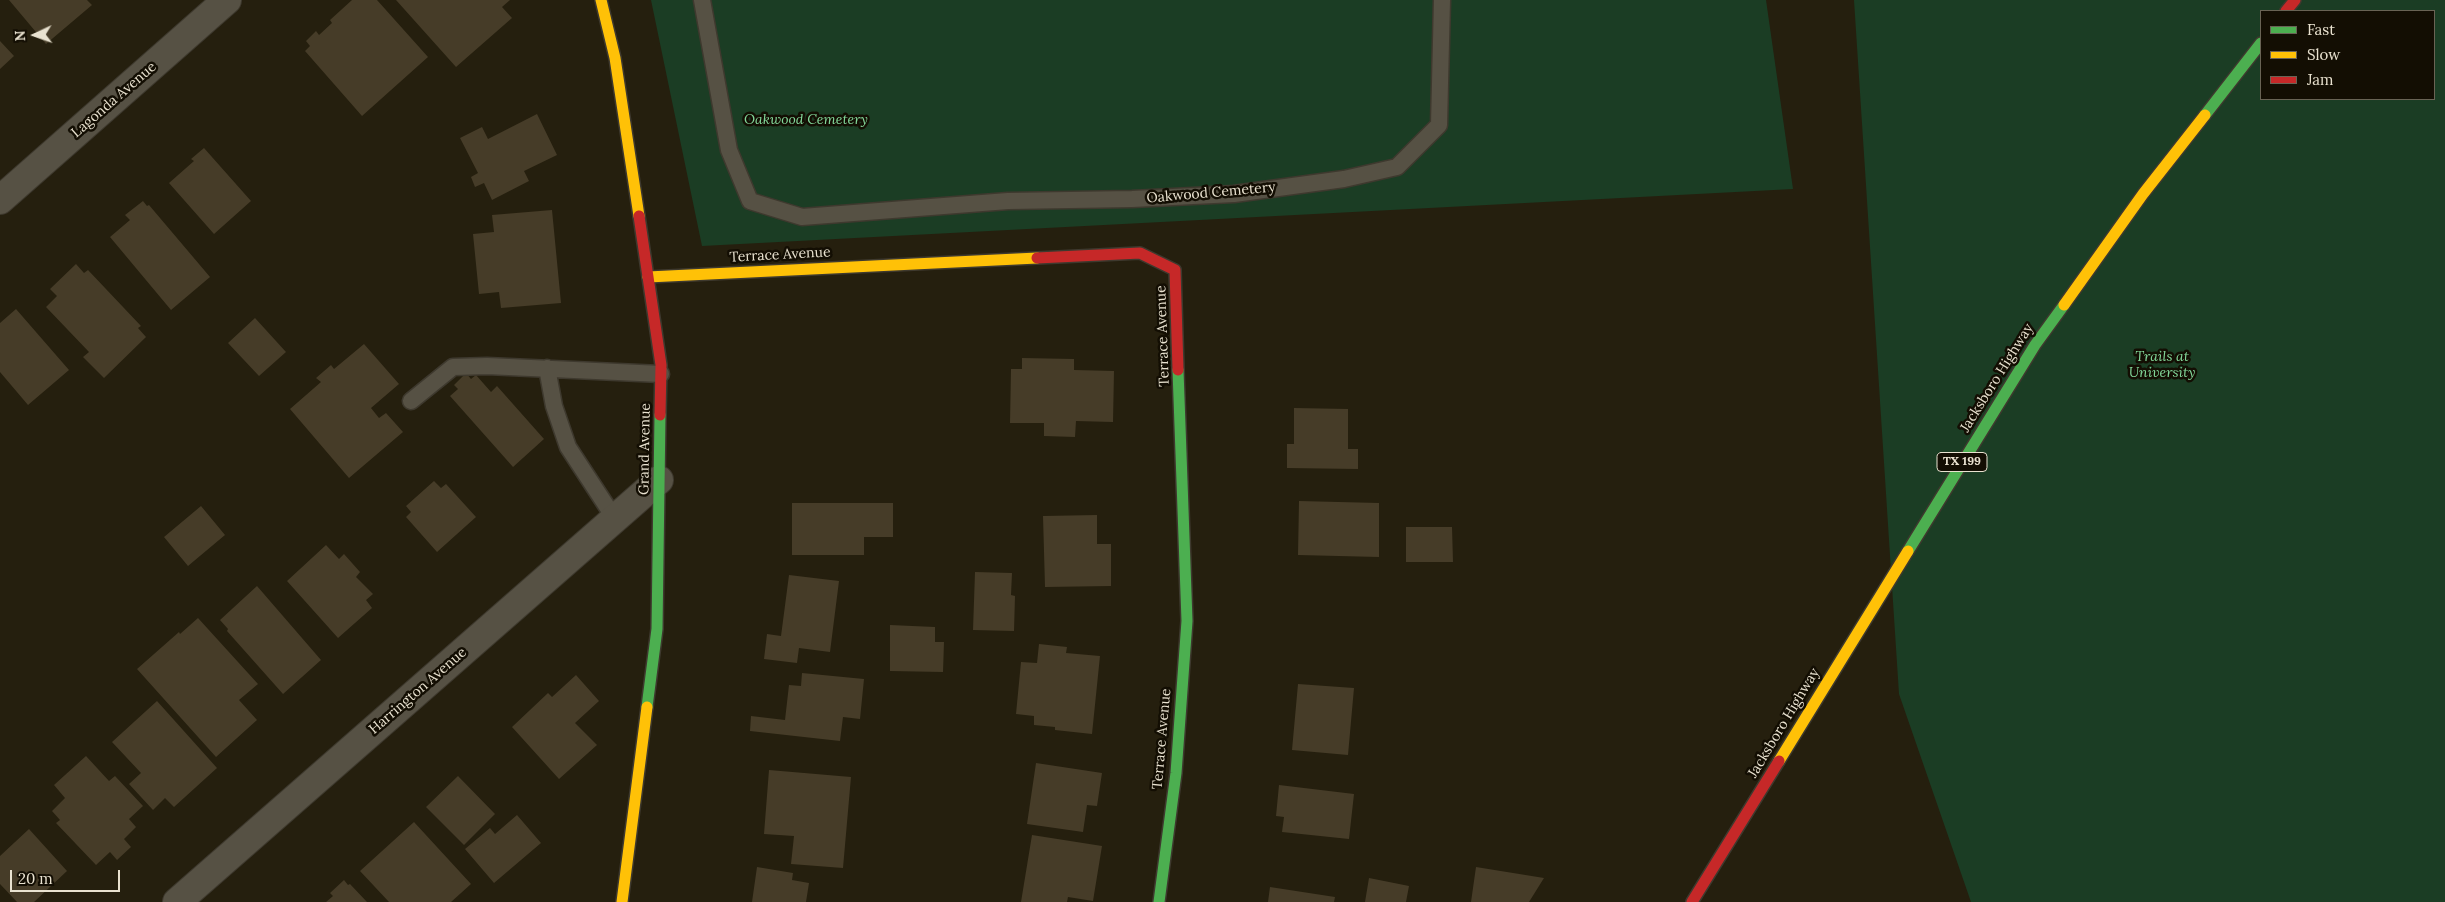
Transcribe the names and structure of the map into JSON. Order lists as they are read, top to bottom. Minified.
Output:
{"streets":{"street":["Lagonda Avenue","Terrace Avenue","Jacksboro Highway","Grand Avenue","TX 199","Harrington Avenue"],"lane":["Oakwood Cemetery"]},"crossings":[["Terrace Avenue","Grand Avenue"],["Grand Avenue","Harrington Avenue"]],"parks":["Oakwood Cemetery","Trails at University"],"legend":["Fast","Slow","Jam"],"scale_bar":"20 m","north":"left"}
